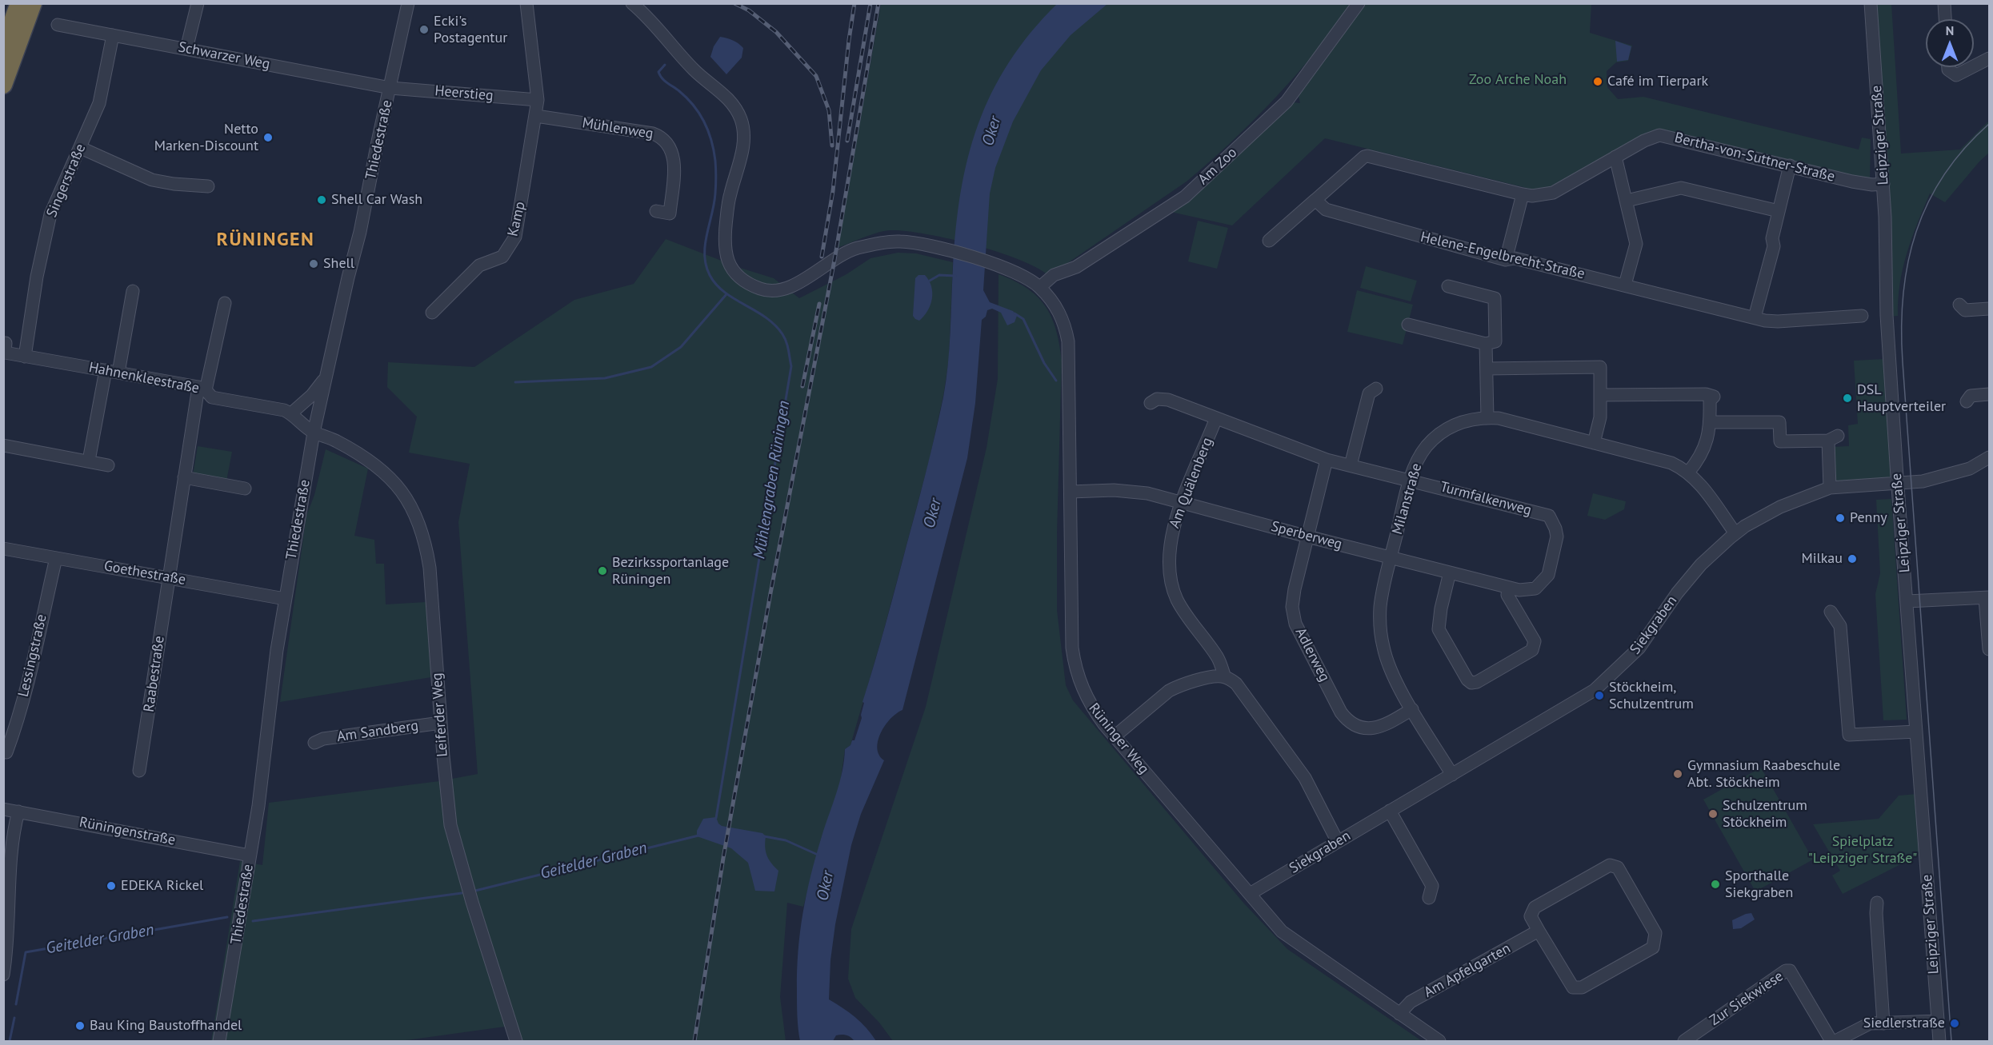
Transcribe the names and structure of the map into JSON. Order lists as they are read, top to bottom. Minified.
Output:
{"streets":{"street":["Schwarzer Weg","Heerstieg","Mühlenweg","Leipziger Straße","Thiedestraße","Bertha-von-Suttner-Straße","Am Zoo","Singerstraße","Kamp","Helene-Engelbrecht-Straße","Hahnenkleestraße","Am Quälenberg","Milanstraße","Turmfalkenweg","Sperberweg","Goethestraße","Siekgraben","Adlerweg","Lessingstraße","Raabestraße","Leiferder Weg","Am Sandberg","Rüninger Weg","Rüningenstraße","Am Apfelgarten","Zur Siekwiese"]},"crossings":[["Schwarzer Weg","Heerstieg"],["Schwarzer Weg","Thiedestraße"],["Schwarzer Weg","Singerstraße"],["Heerstieg","Thiedestraße"],["Mühlenweg","Kamp"],["Leipziger Straße","Bertha-von-Suttner-Straße"],["Leipziger Straße","Siekgraben"],["Thiedestraße","Hahnenkleestraße"],["Thiedestraße","Goethestraße"],["Thiedestraße","Leiferder Weg"],["Thiedestraße","Rüningenstraße"],["Bertha-von-Suttner-Straße","Helene-Engelbrecht-Straße"],["Am Zoo","Rüninger Weg"],["Singerstraße","Hahnenkleestraße"],["Hahnenkleestraße","Raabestraße"],["Hahnenkleestraße","Leiferder Weg"],["Am Quälenberg","Turmfalkenweg"],["Am Quälenberg","Sperberweg"],["Am Quälenberg","Siekgraben"],["Milanstraße","Turmfalkenweg"],["Milanstraße","Sperberweg"],["Milanstraße","Siekgraben"],["Milanstraße","Adlerweg"],["Turmfalkenweg","Sperberweg"],["Turmfalkenweg","Adlerweg"],["Sperberweg","Adlerweg"],["Sperberweg","Rüninger Weg"],["Goethestraße","Lessingstraße"],["Goethestraße","Raabestraße"],["Siekgraben","Rüninger Weg"],["Leiferder Weg","Am Sandberg"],["Rüninger Weg","Am Apfelgarten"]],"districts":["RÜNINGEN"],"water":["Oker","Mühlengraben Rüningen","Geitelder Graben"],"parks":["Zoo Arche Noah","Spielplatz \"Leipziger Straße\""],"places":["Ecki's Postagentur","Café im Tierpark","Netto Marken-Discount","Shell Car Wash","Shell","DSL Hauptverteiler","Penny","Milkau","Bezirkssportanlage Rüningen","Stöckheim, Schulzentrum","Gymnasium Raabeschule Abt. Stöckheim","Schulzentrum Stöckheim","Sporthalle Siekgraben","EDEKA Rickel","Siedlerstraße","Bau King Baustoffhandel"],"north":"top"}
